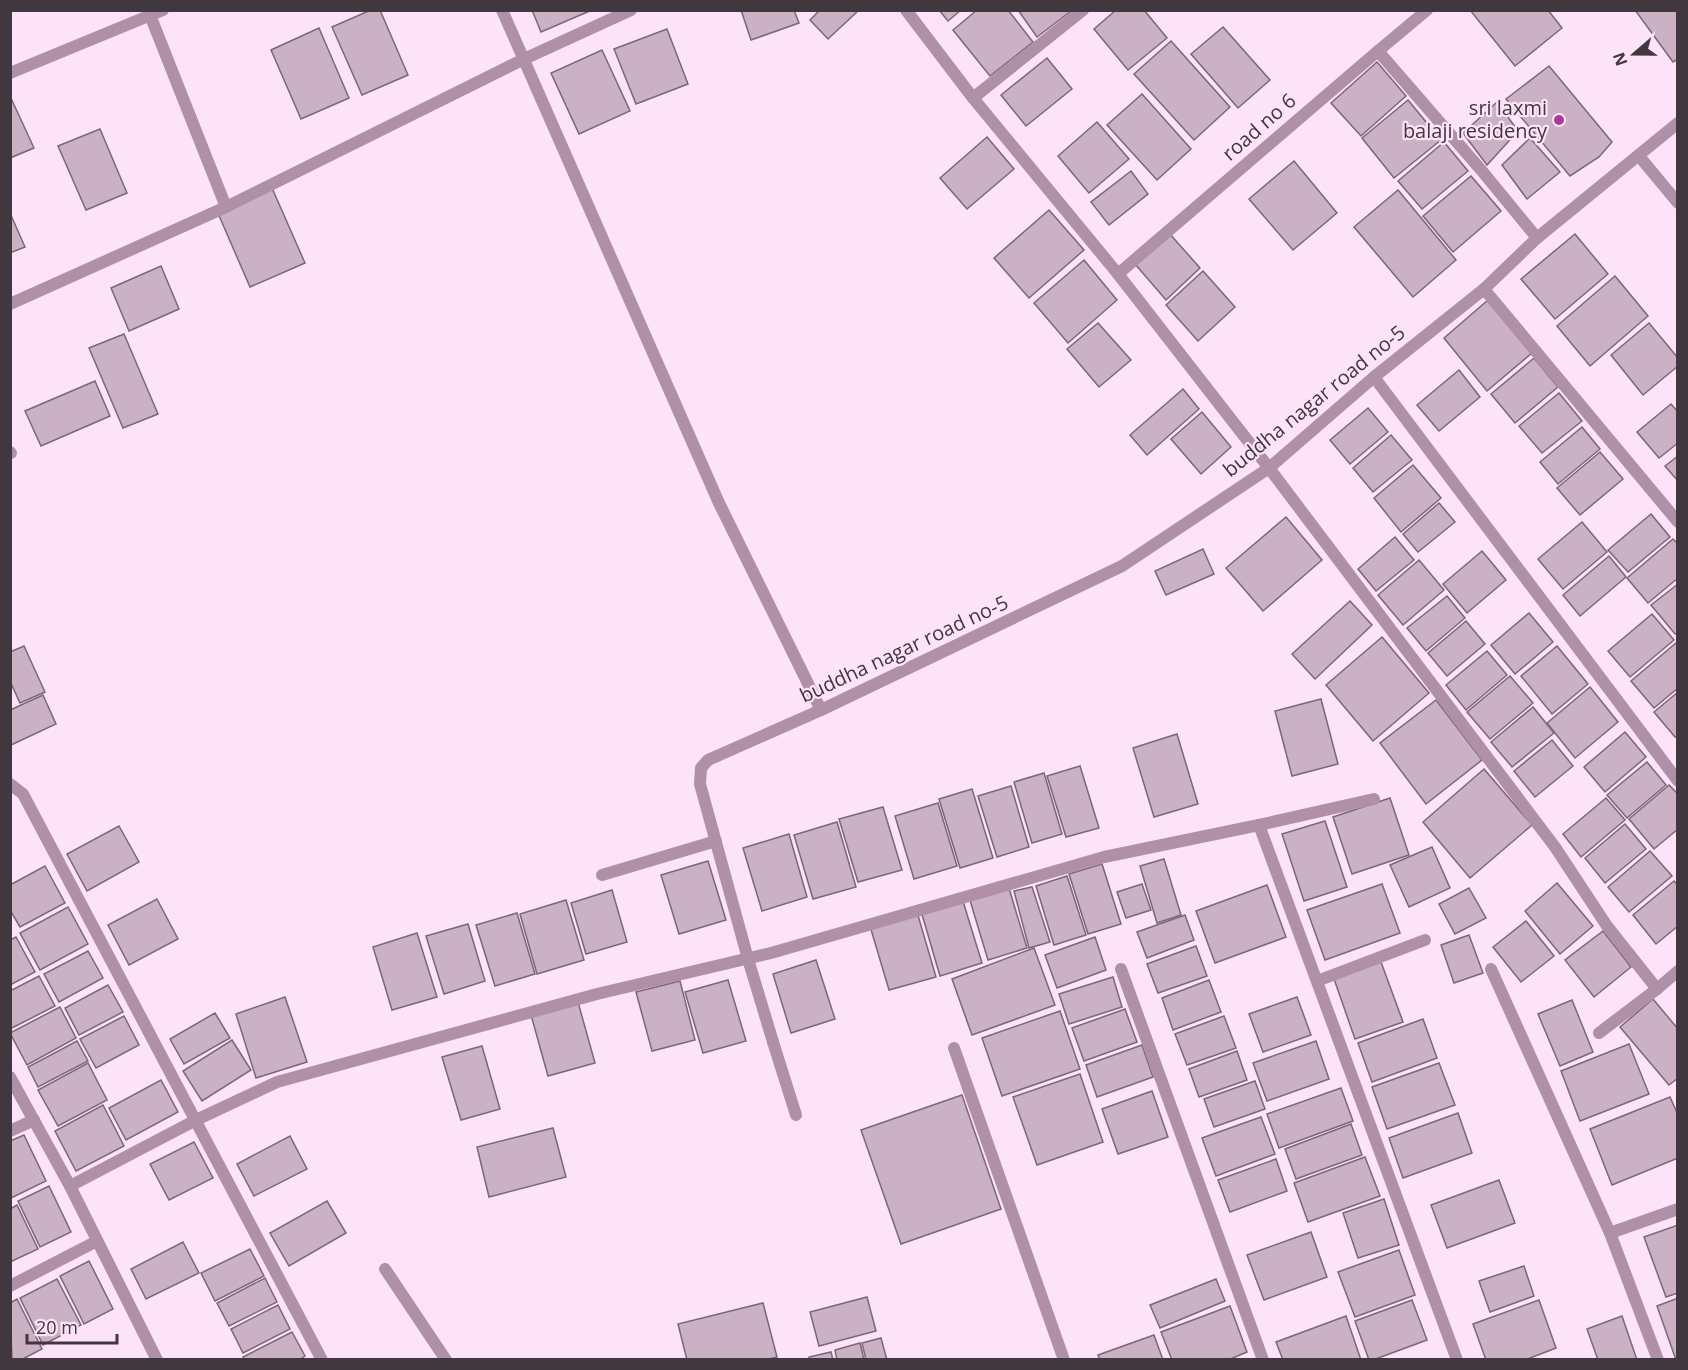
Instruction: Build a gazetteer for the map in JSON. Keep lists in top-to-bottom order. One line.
{"streets":{"street":["road no 6","buddha nagar road no-5"]},"places":["sri laxmi balaji residency"],"scale_bar":"20 m","north":"left"}
